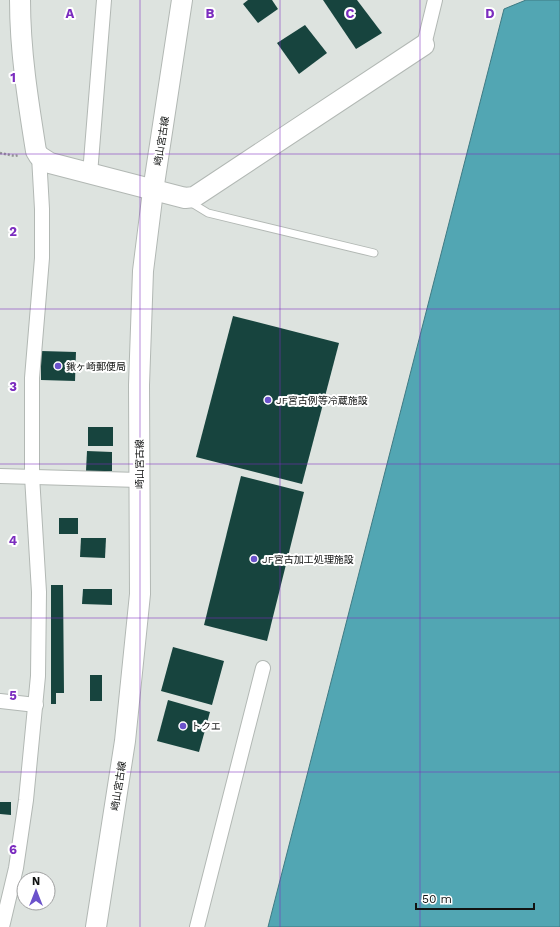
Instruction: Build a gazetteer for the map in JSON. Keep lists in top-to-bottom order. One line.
{"streets":{"main road":["崎山宮古線"]},"places":["鍬ヶ崎郵便局","JF宮古例等冷蔵施設","JF宮古加工処理施設","トクエ"],"scale_bar":"50 m","north":"top","grid":{"columns":["A","B","C","D"],"rows":["1","2","3","4","5","6"]}}
